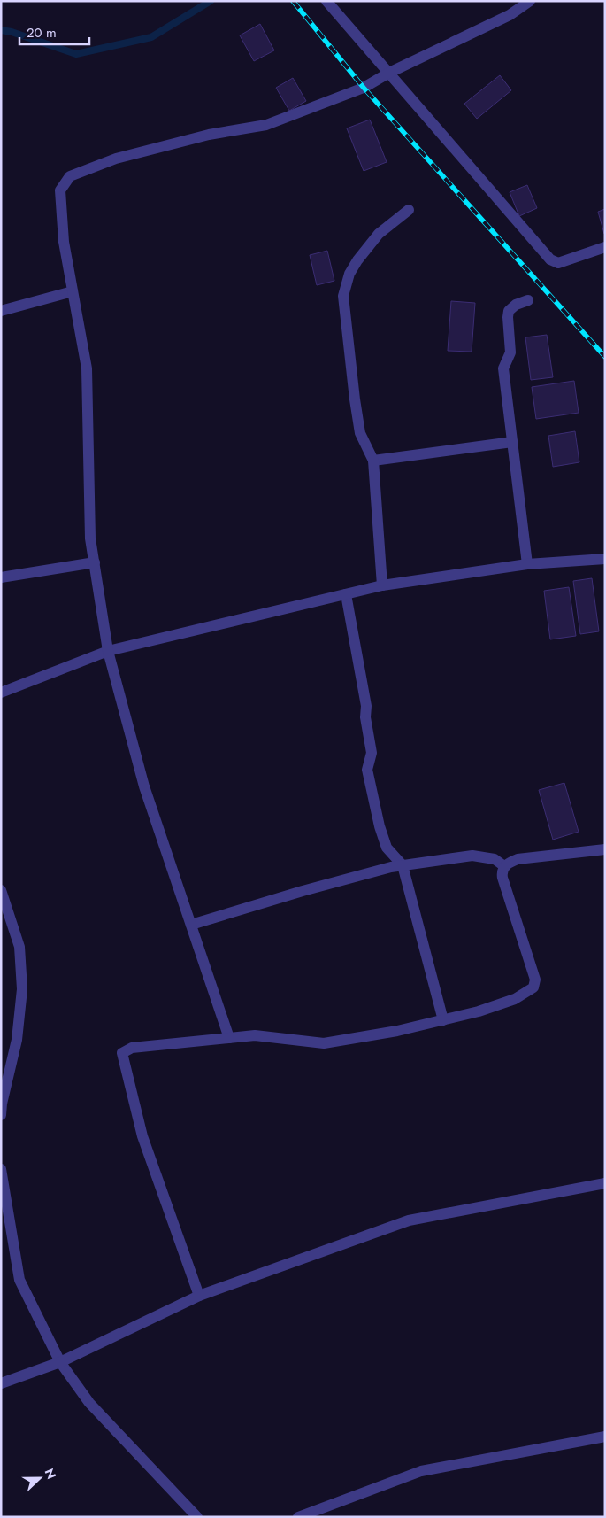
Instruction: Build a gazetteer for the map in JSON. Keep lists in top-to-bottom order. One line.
{"scale_bar":"20 m","north":"right"}
